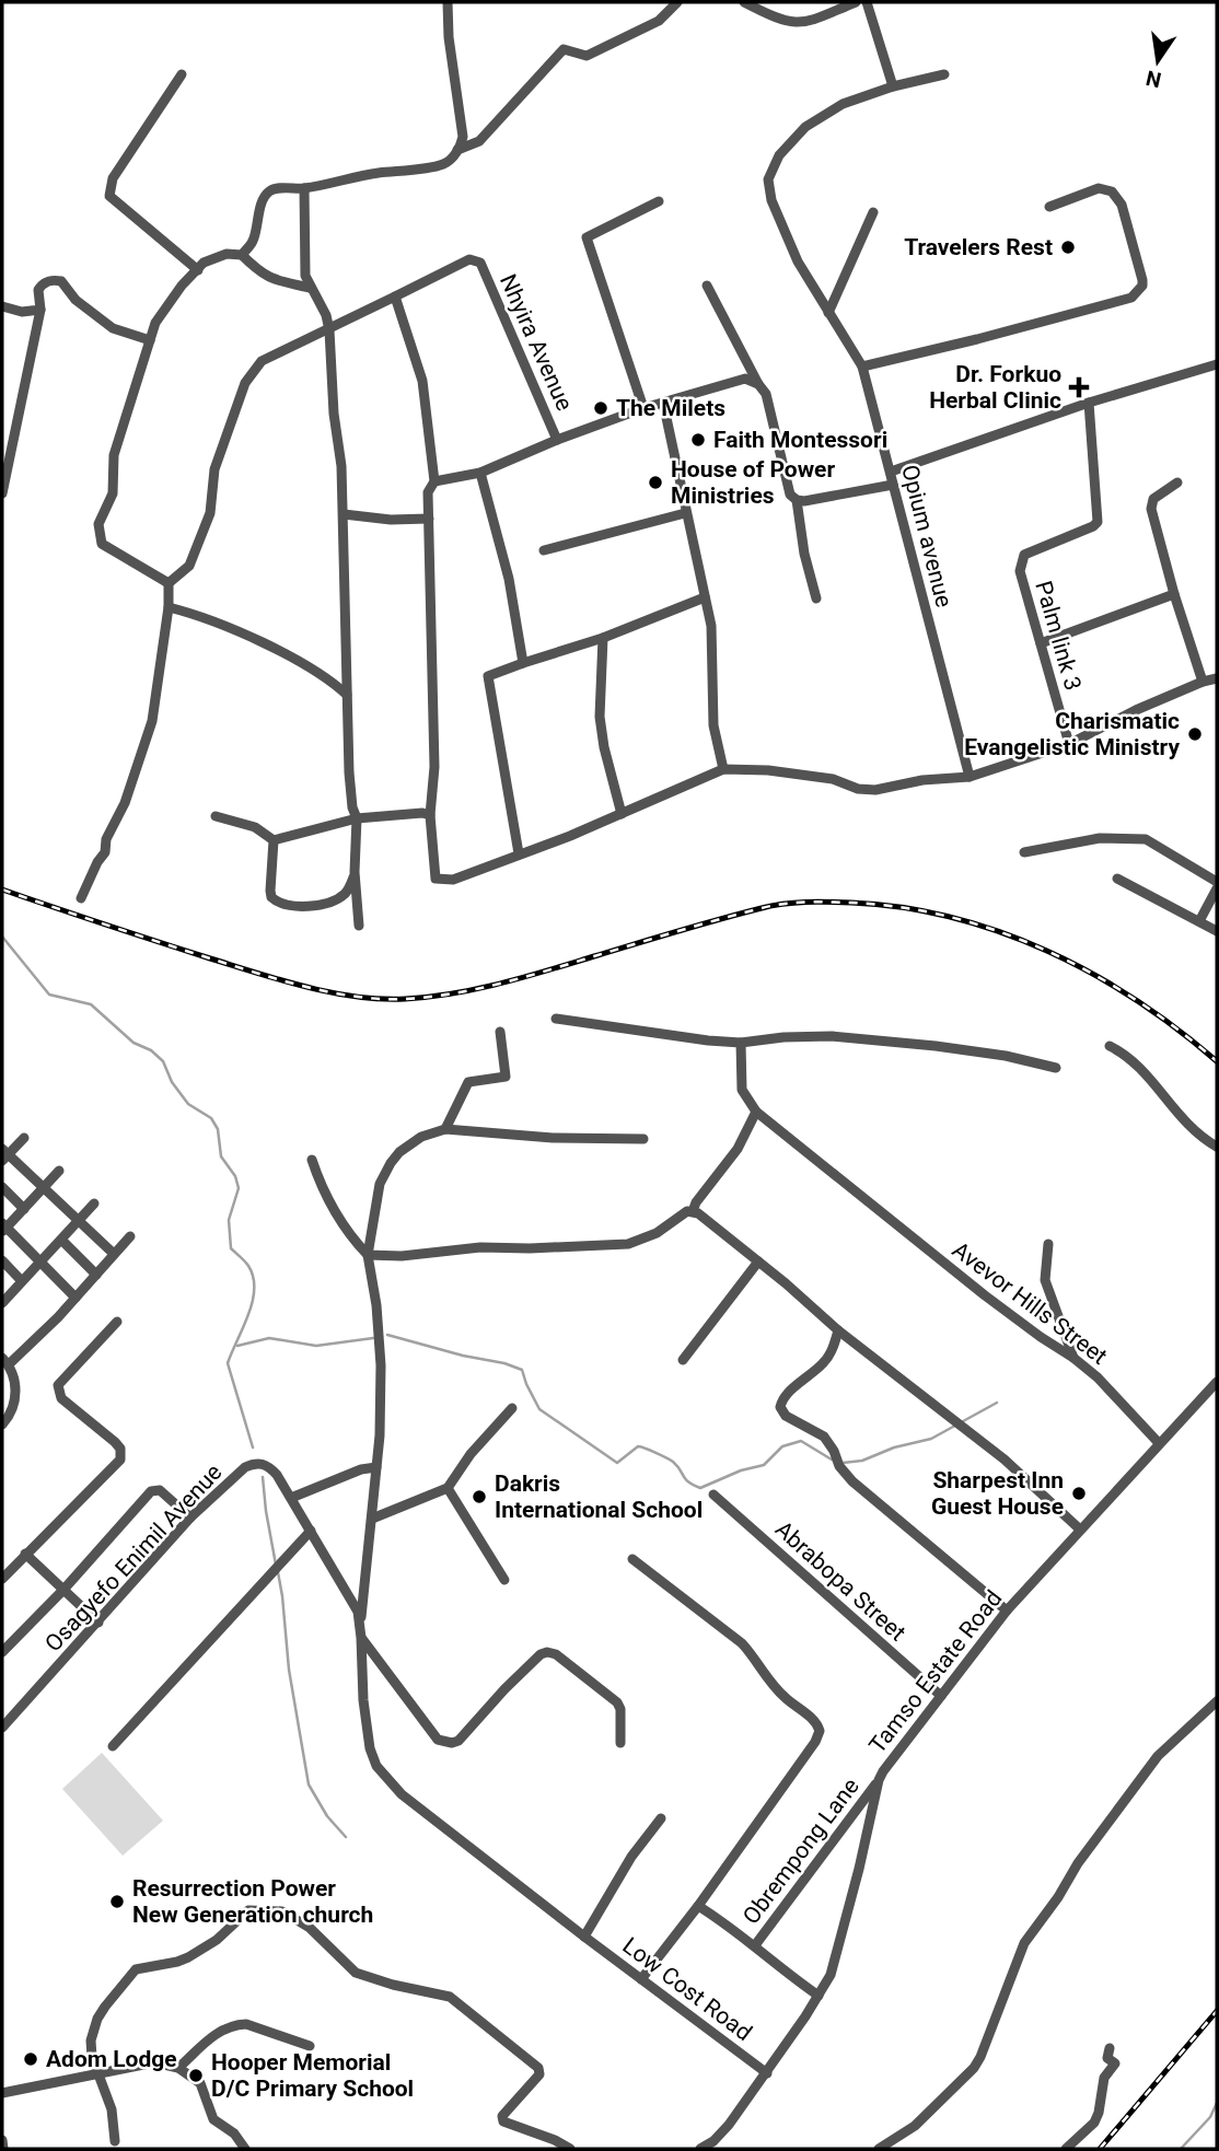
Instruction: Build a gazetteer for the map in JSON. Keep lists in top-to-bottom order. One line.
{"streets":{"street":["Nhyira Avenue","Opium avenue","Palm link 3","Avevor Hills Street","Osagyefo Enimil Avenue","Abrabopa Street","Tamso Estate Road","Obrempong Lane","Low Cost Road"]},"crossings":[["Avevor Hills Street","Tamso Estate Road"],["Osagyefo Enimil Avenue","Low Cost Road"],["Abrabopa Street","Tamso Estate Road"],["Tamso Estate Road","Obrempong Lane"],["Tamso Estate Road","Low Cost Road"]],"places":{"other":["Travelers Rest","The Milets","Faith Montessori","House of Power Ministries","Charismatic Evangelistic Ministry","Sharpest Inn Guest House","Dakris International School","Resurrection Power New Generation church","Adom Lodge","Hooper Memorial D/C Primary School"],"health":["Dr. Forkuo Herbal Clinic"]},"north":"bottom"}
